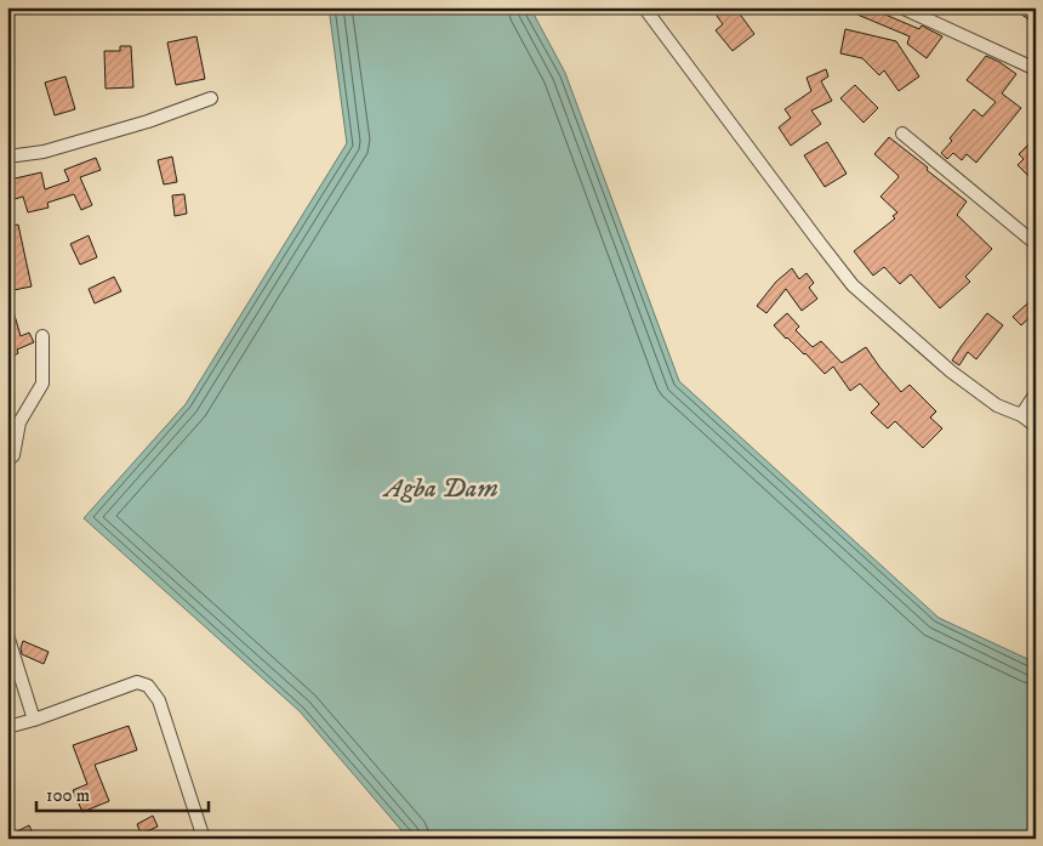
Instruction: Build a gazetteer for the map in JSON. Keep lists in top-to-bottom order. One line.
{"water":["Agba Dam"],"scale_bar":"100 m"}
